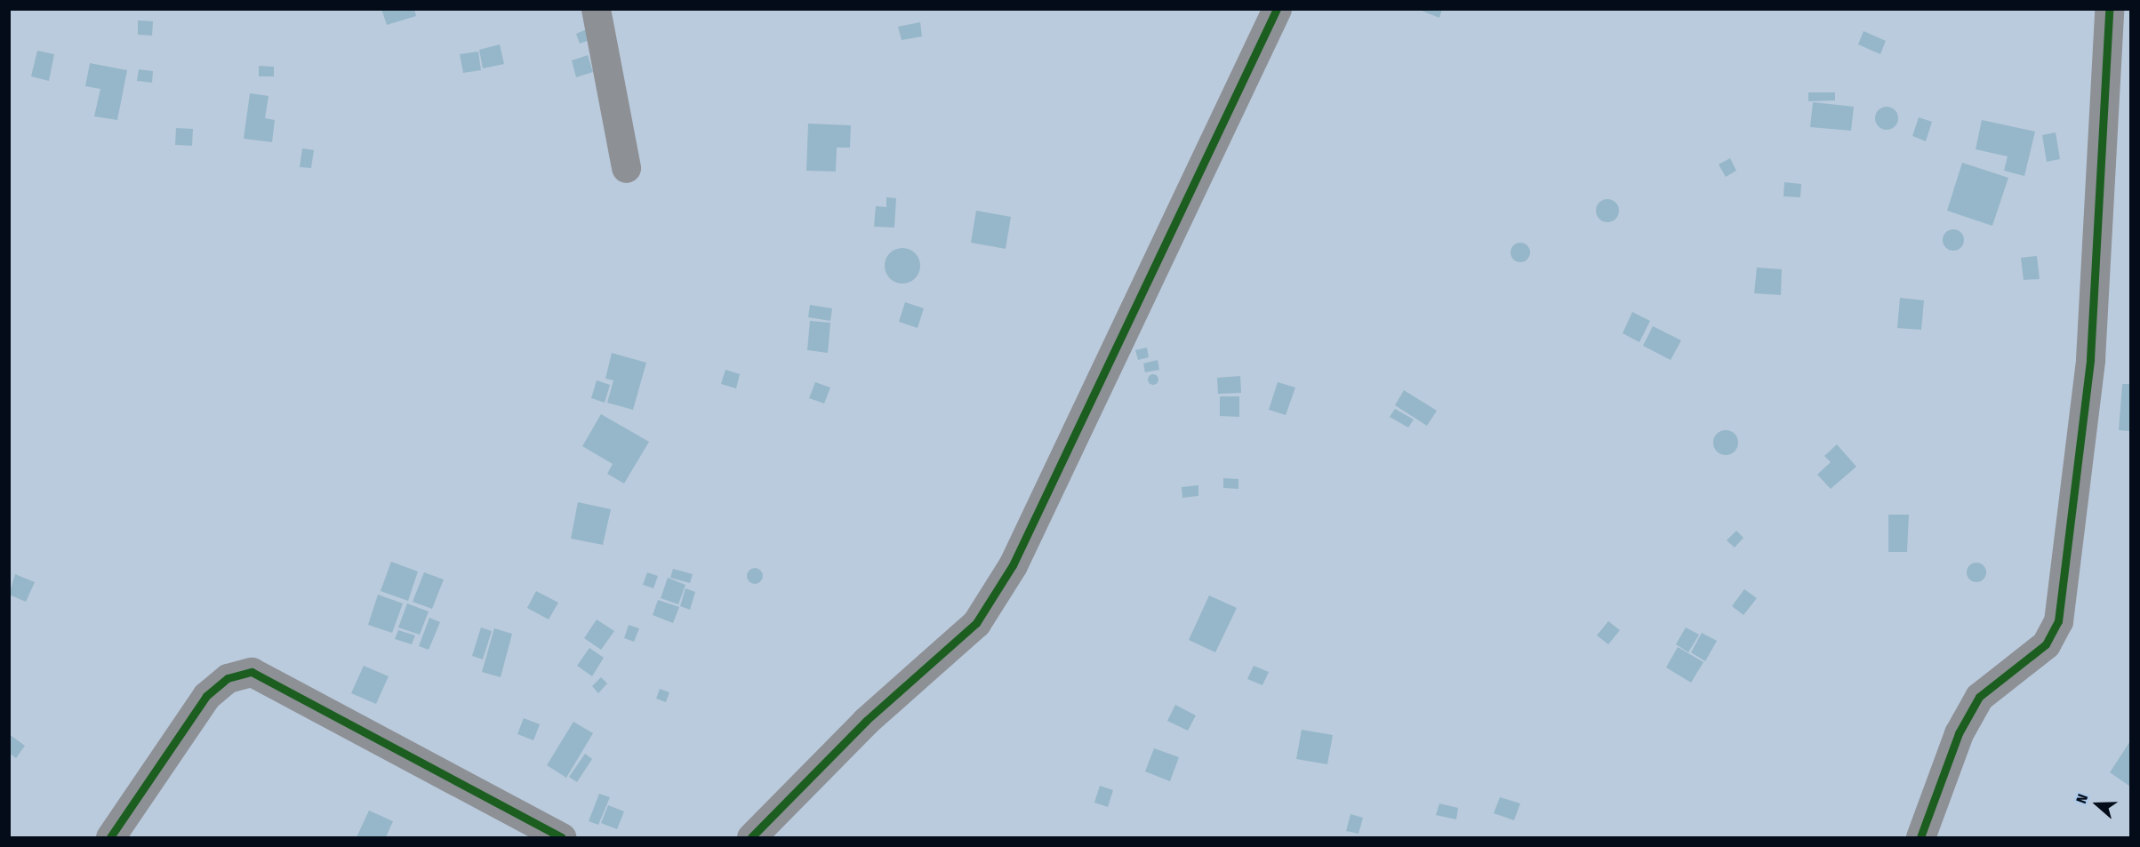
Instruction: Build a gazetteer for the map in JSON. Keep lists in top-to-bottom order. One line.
{"north":"left"}
